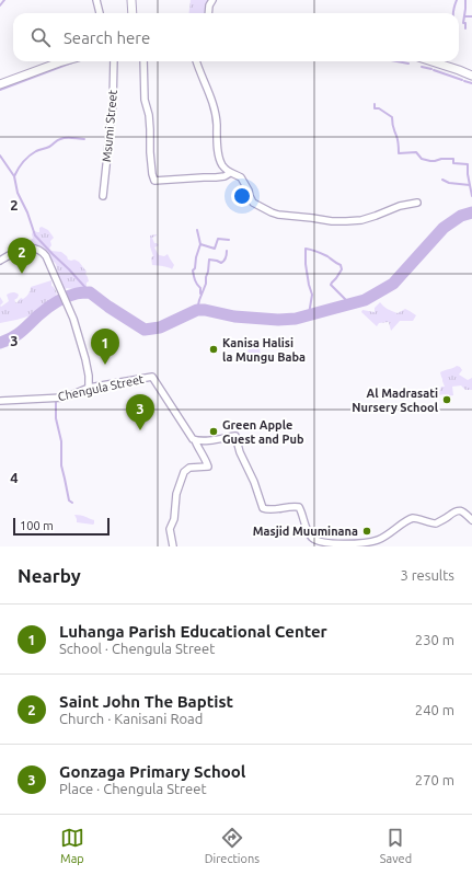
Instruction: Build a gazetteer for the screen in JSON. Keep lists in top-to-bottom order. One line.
{"streets":{"street":["Msumi Street","Chengula Street"]},"places":["Kanisa Halisi la Mungu Baba","Al Madrasati Nursery School","Green Apple Guest and Pub","Masjid Muuminana"],"scale_bar":"100 m","page":{"search":"Search here","pins":["2","1","3"],"scale":"100 m","heading":["Nearby","3 results"],"list":[{"mark":"1","name":"Luhanga Parish Educational Center","note":"School · Chengula Street","value":"230 m"},{"mark":"2","name":"Saint John The Baptist","note":"Church · Kanisani Road","value":"240 m"},{"mark":"3","name":"Gonzaga Primary School","note":"Place · Chengula Street","value":"270 m"}],"nav":["Map","Directions","Saved"]},"grid":{"rows":["2","3","4"]}}
